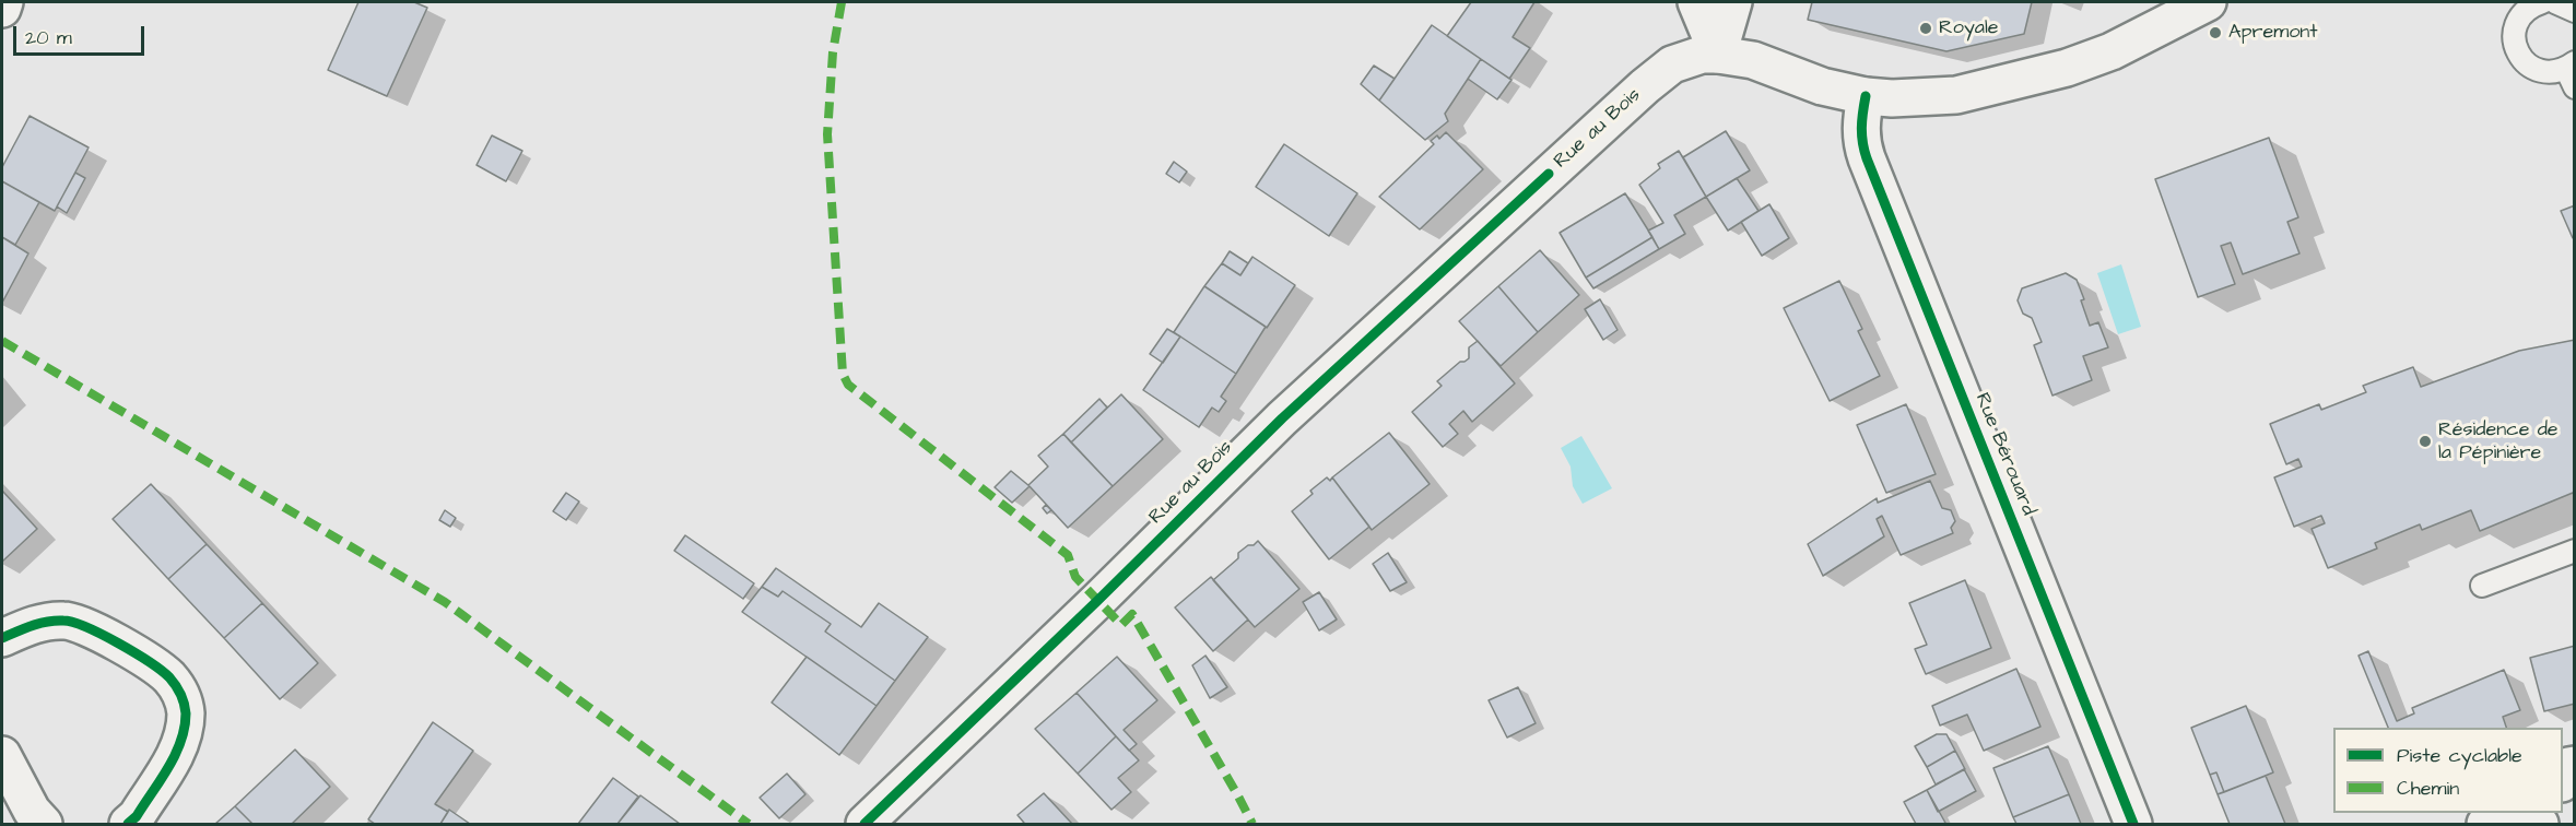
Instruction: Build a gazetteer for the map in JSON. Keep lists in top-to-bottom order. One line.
{"streets":{"main road":["Rue au Bois","Rue Bérouard"]},"crossings":[["Rue au Bois","Rue Bérouard"]],"places":["Royale","Apremont","Résidence de la Pépinière"],"legend":["Piste cyclable","Chemin"],"scale_bar":"20 m"}
